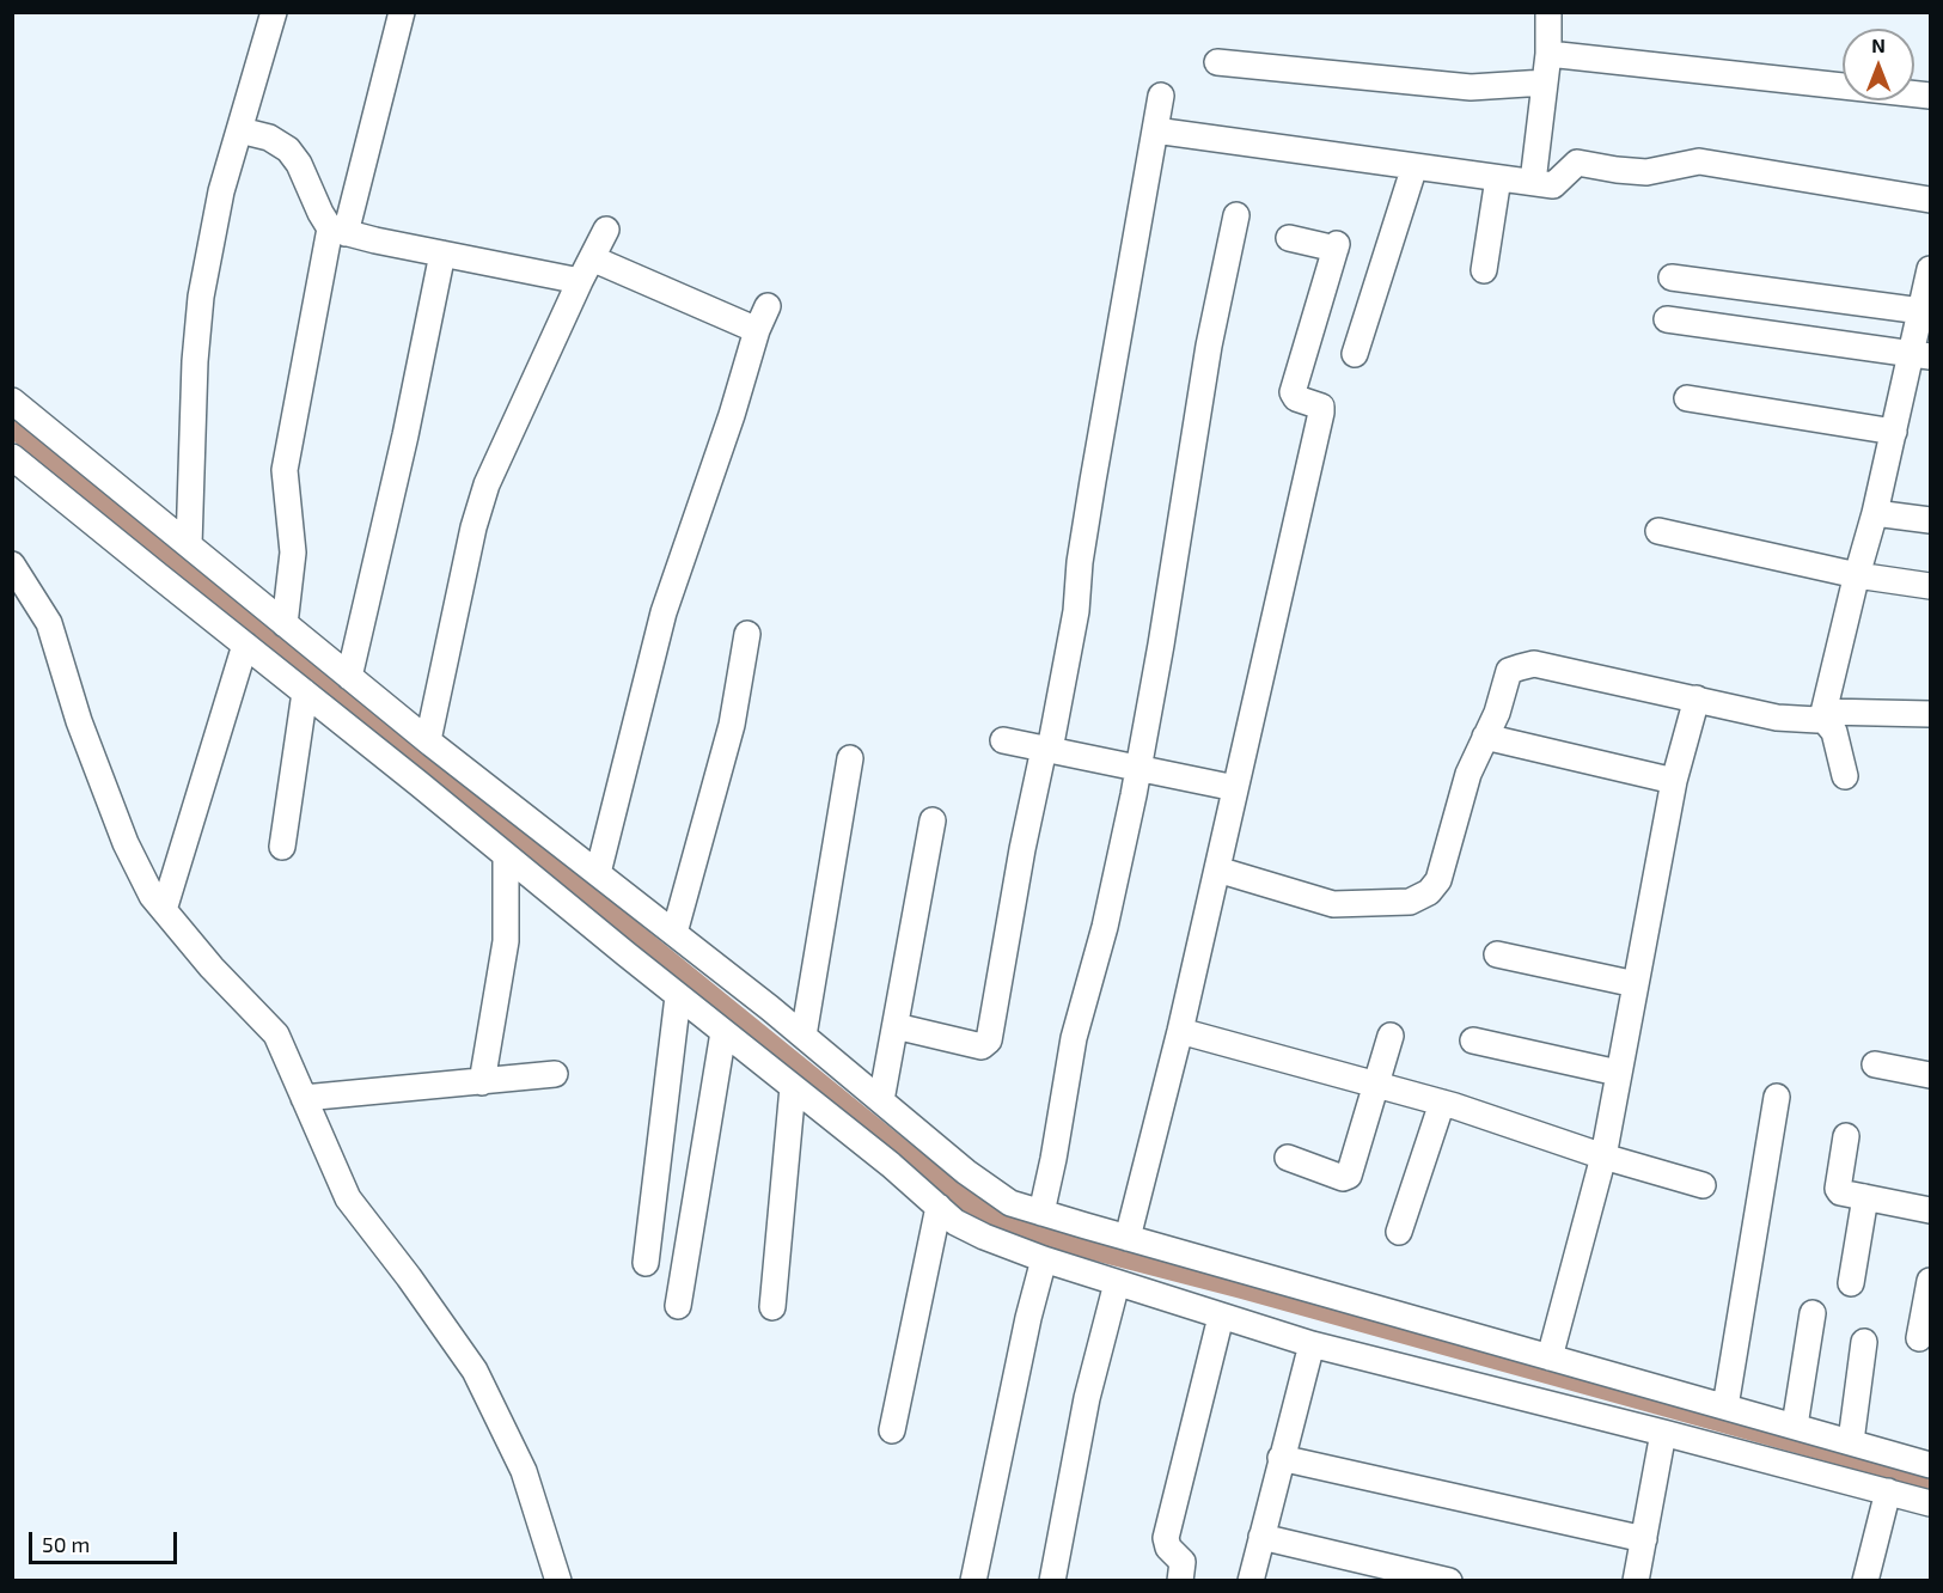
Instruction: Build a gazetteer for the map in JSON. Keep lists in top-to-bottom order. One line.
{"scale_bar":"50 m","north":"top"}
